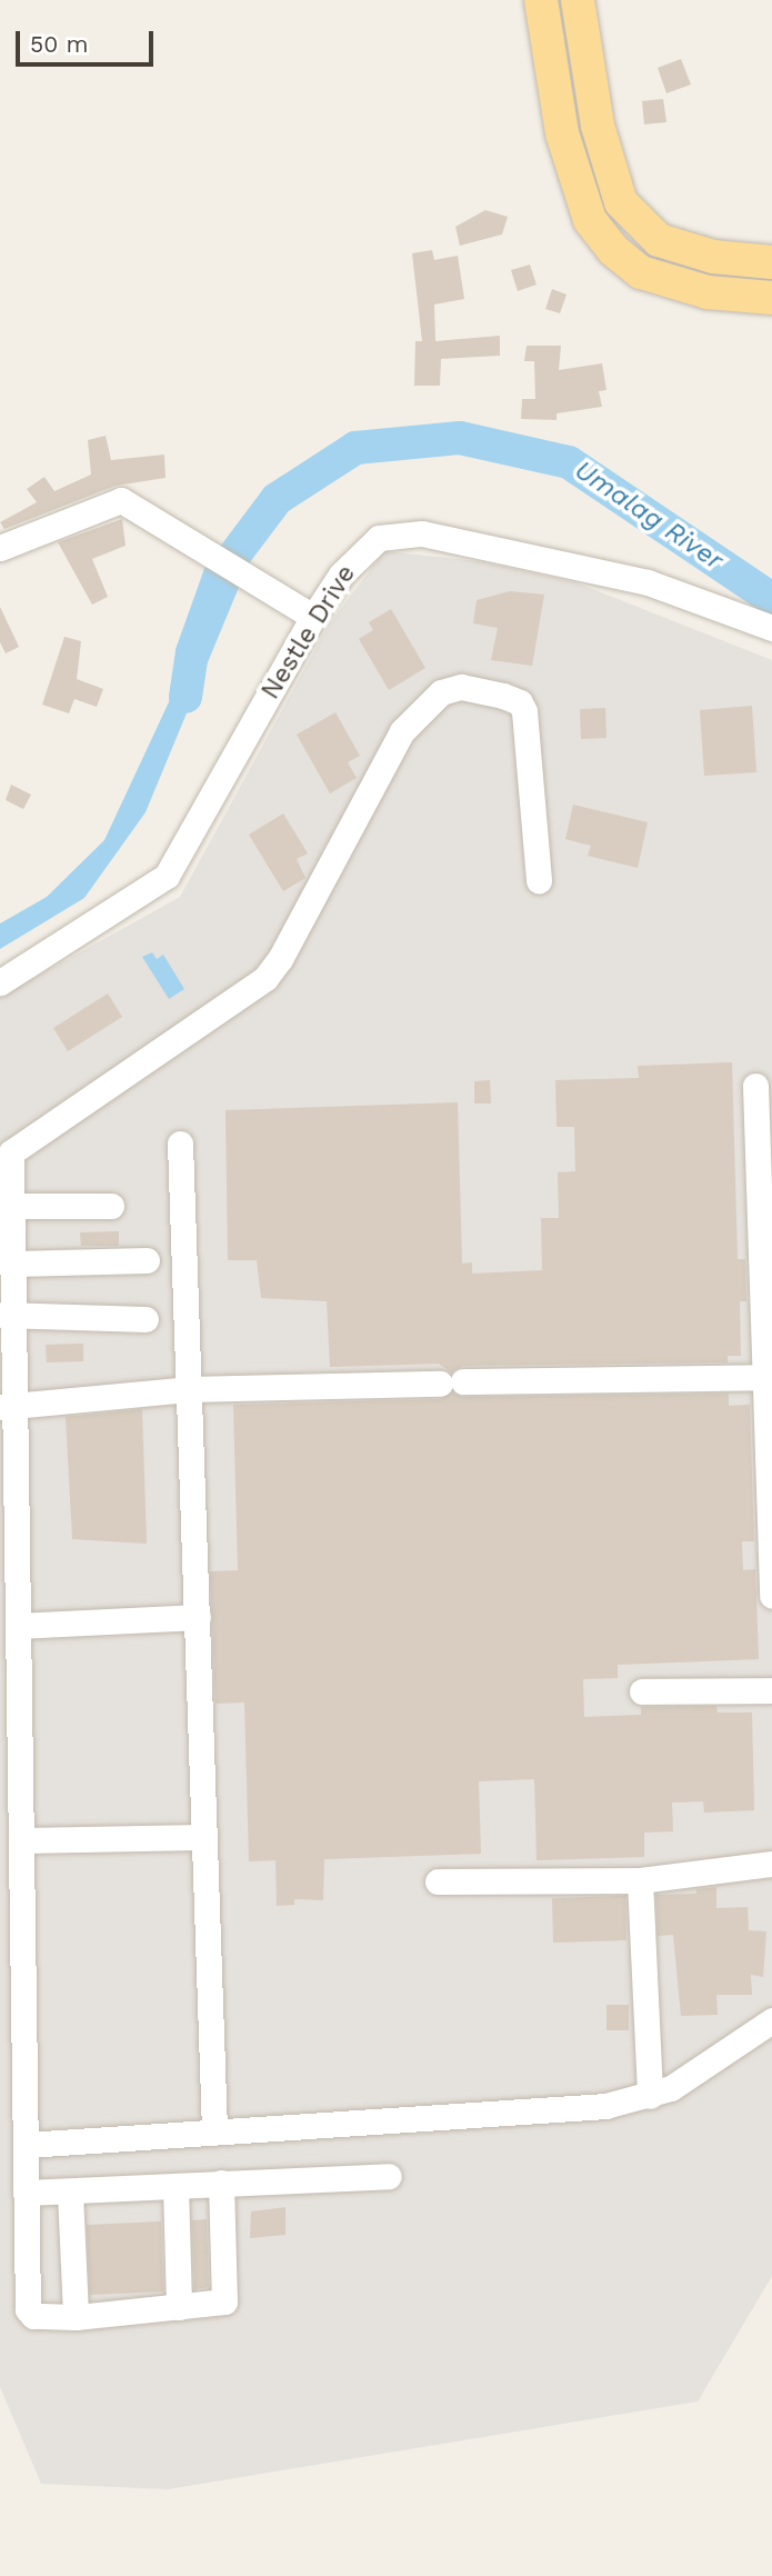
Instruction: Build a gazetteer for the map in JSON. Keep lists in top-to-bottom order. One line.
{"streets":{"street":["Nestle Drive"]},"water":["Umalag River"],"scale_bar":"50 m"}
